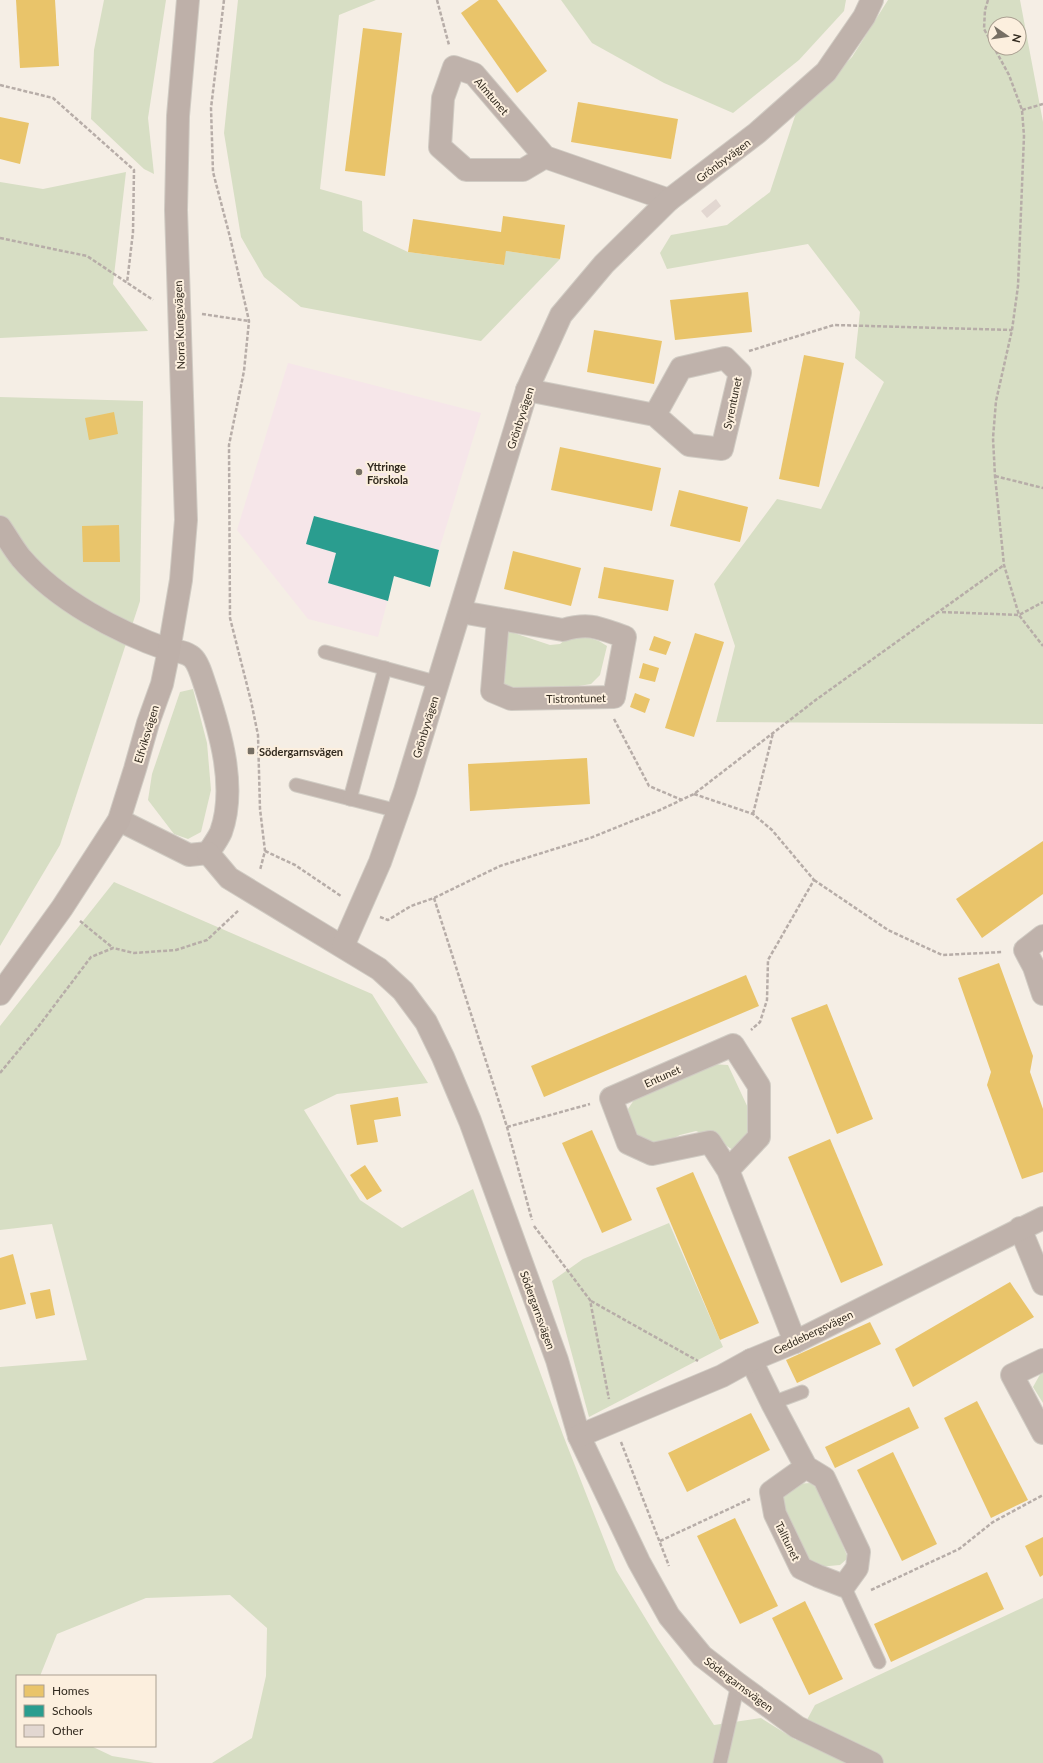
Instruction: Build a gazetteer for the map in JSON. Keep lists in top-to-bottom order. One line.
{"streets":{"main road":["Norra Kungsvägen","Elfviksvägen"],"street":["Almtunet","Grönbyvägen","Syrentunet","Tistrontunet","Entunet","Södergarnsvägen","Geddebergsvägen","Talltunet"]},"crossings":[["Grönbyvägen","Tistrontunet"],["Grönbyvägen","Södergarnsvägen"],["Norra Kungsvägen","Elfviksvägen"],["Södergarnsvägen","Geddebergsvägen"]],"places":{"other":["Yttringe Förskola"],"transit":["Södergarnsvägen"]},"legend":["Homes","Schools","Other"],"north":"right"}
